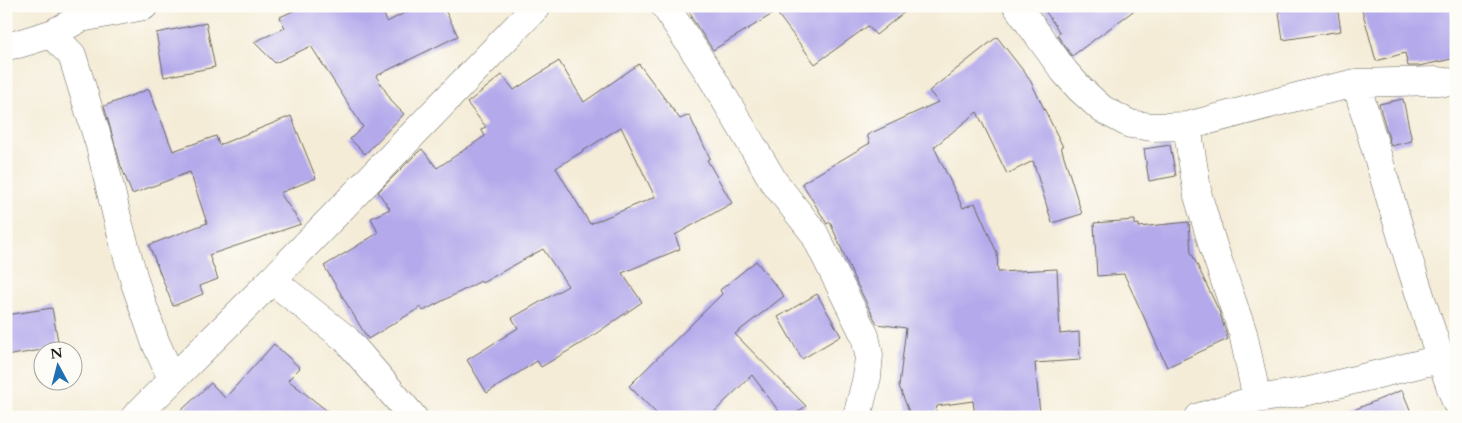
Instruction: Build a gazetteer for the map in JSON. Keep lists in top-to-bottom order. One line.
{"north":"top"}
